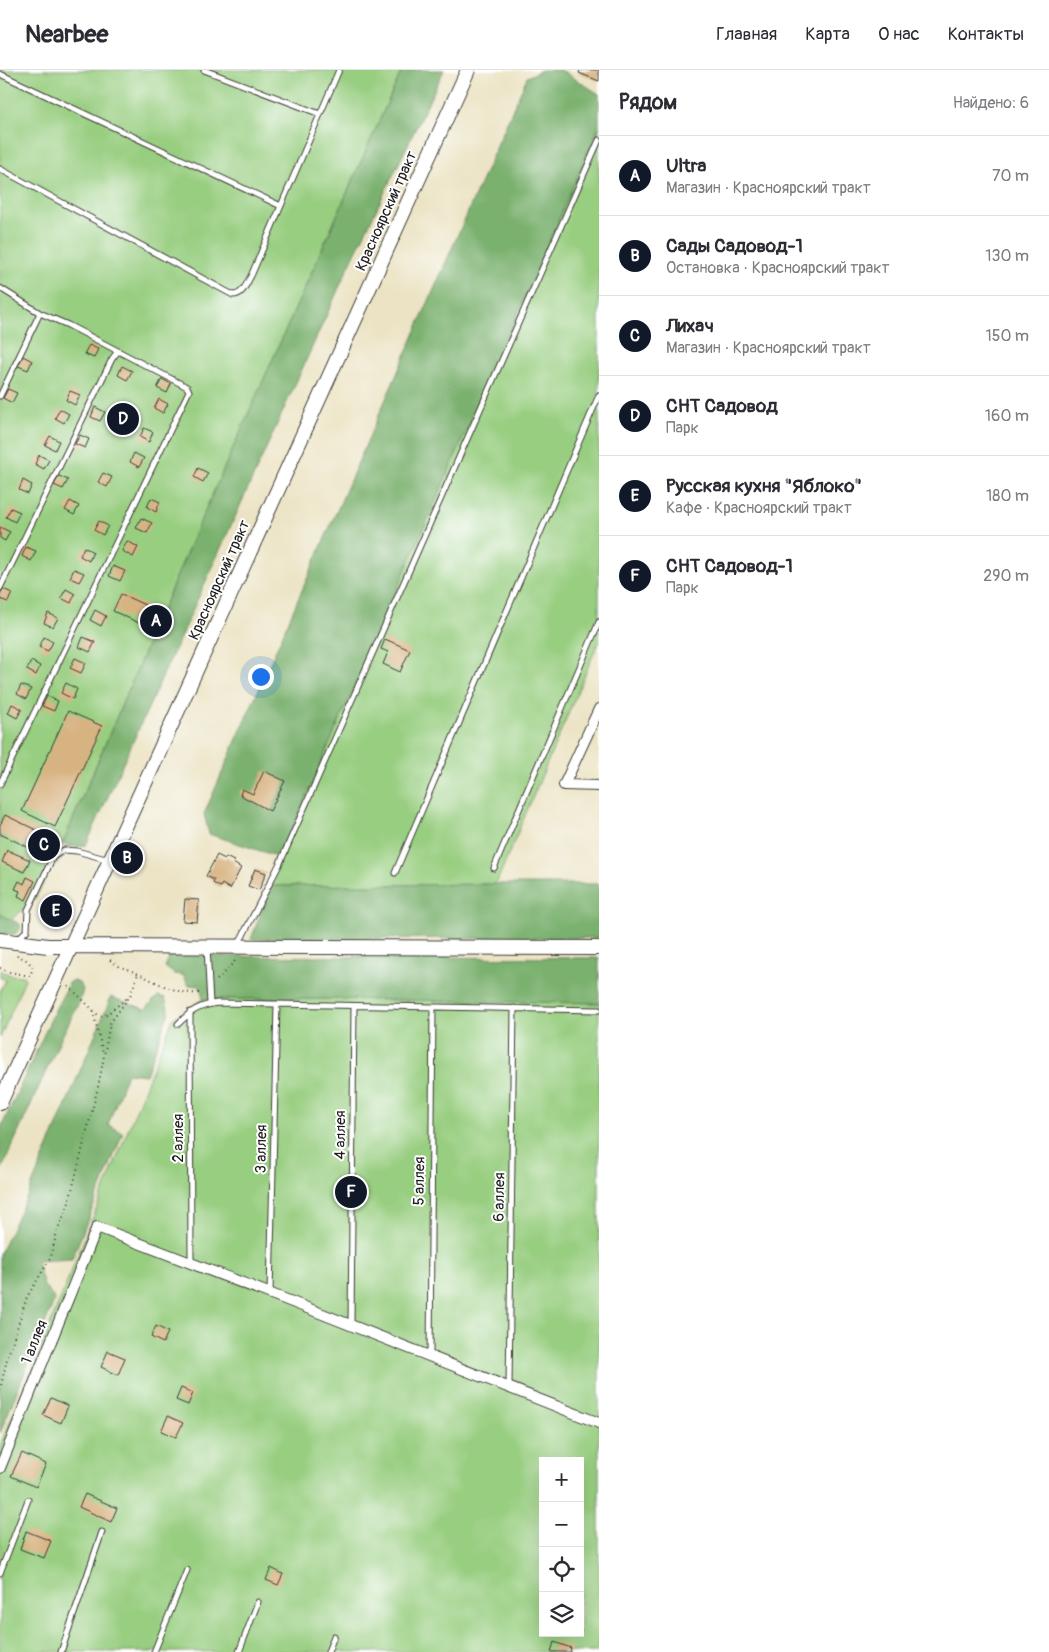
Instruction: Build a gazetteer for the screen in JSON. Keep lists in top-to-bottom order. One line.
{"streets":{"main road":["Красноярский тракт"],"street":["1 аллея"],"lane":["4 аллея","2 аллея","3 аллея","5 аллея","6 аллея"]},"crossings":[["2 аллея","1 аллея"]],"page":{"header":"Nearbee","nav":["Главная","Карта","О нас","Контакты"],"heading":["Рядом","Найдено: 6"],"list":[{"mark":"A","name":"Ultra","note":"Магазин · Красноярский тракт","value":"70 m"},{"mark":"B","name":"Сады Садовод-1","note":"Остановка · Красноярский тракт","value":"130 m"},{"mark":"C","name":"Лихач","note":"Магазин · Красноярский тракт","value":"150 m"},{"mark":"D","name":"СНТ Садовод","note":"Парк","value":"160 m"},{"mark":"E","name":"Русская кухня \"Яблоко\"","note":"Кафе · Красноярский тракт","value":"180 m"},{"mark":"F","name":"СНТ Садовод-1","note":"Парк","value":"290 m"}],"pins":["D","A","C","B","E","F"],"map_buttons":["+","−"]}}
